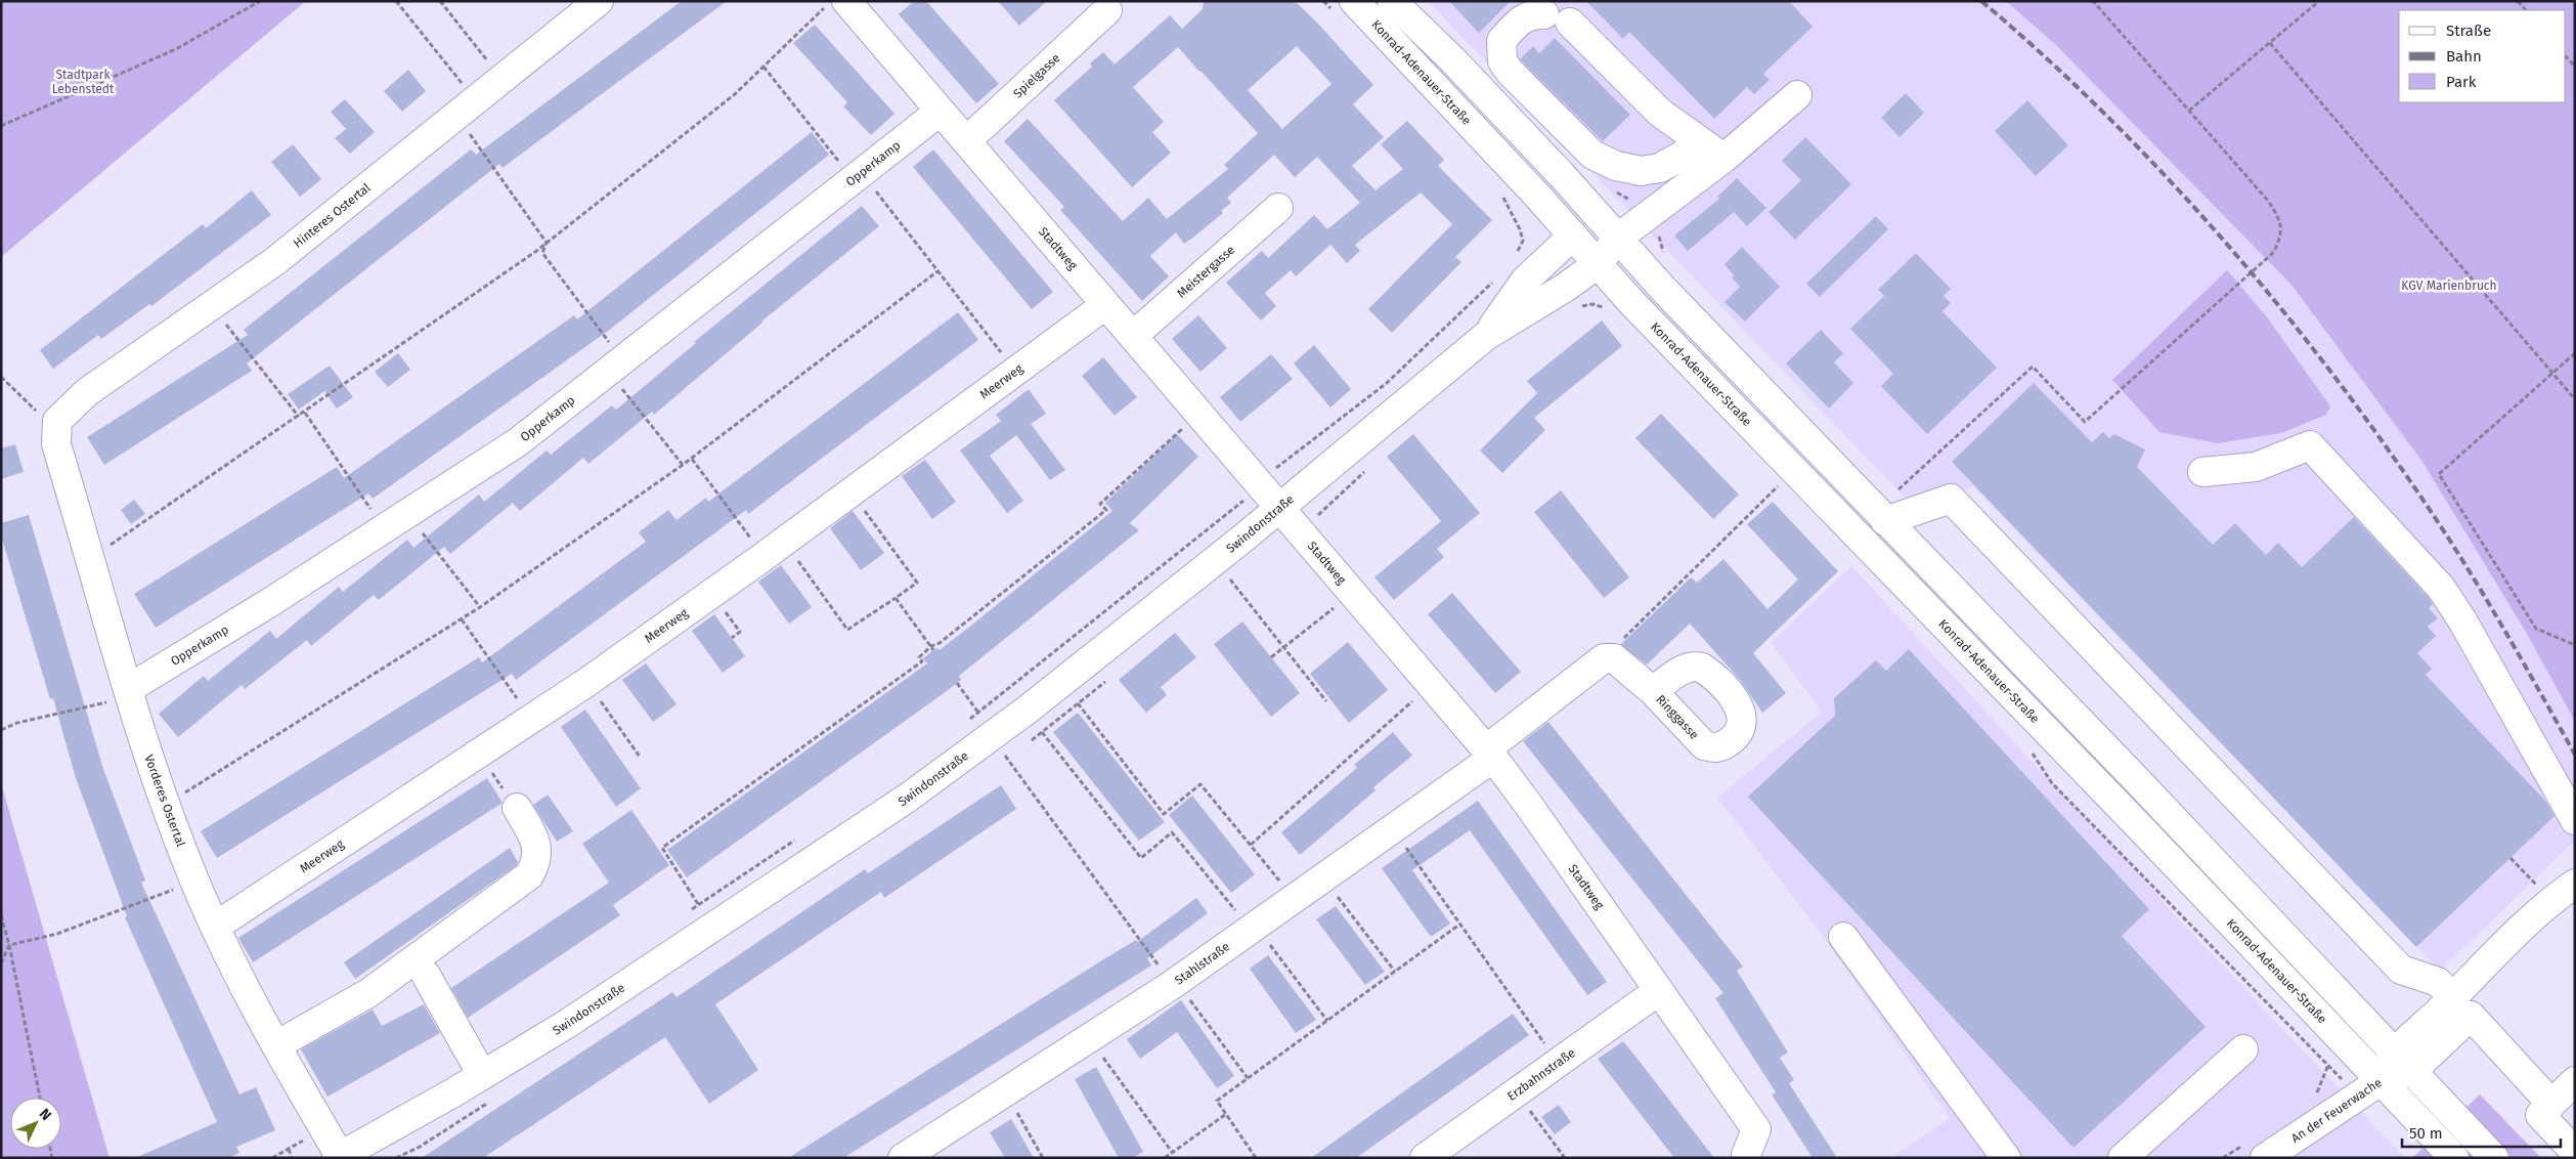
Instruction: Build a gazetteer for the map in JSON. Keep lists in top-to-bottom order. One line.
{"streets":{"street":["Konrad-Adenauer-Straße","Spielgasse","Opperkamp","Hinteres Ostertal","Stadtweg","Meistergasse","Meerweg","Swindonstraße","Ringgasse","Vorderes Ostertal","Stahlstraße","Erzbahnstraße","An der Feuerwache"]},"crossings":[["Konrad-Adenauer-Straße","Swindonstraße"],["Konrad-Adenauer-Straße","An der Feuerwache"],["Spielgasse","Stadtweg"],["Opperkamp","Stadtweg"],["Opperkamp","Vorderes Ostertal"],["Hinteres Ostertal","Vorderes Ostertal"],["Stadtweg","Meistergasse"],["Stadtweg","Meerweg"],["Stadtweg","Swindonstraße"],["Stadtweg","Stahlstraße"],["Stadtweg","Erzbahnstraße"],["Meerweg","Vorderes Ostertal"],["Swindonstraße","Vorderes Ostertal"]],"parks":["Stadtpark Lebenstedt","KGV Marienbruch"],"legend":["Straße","Bahn","Park"],"scale_bar":"50 m","north":"top right"}
